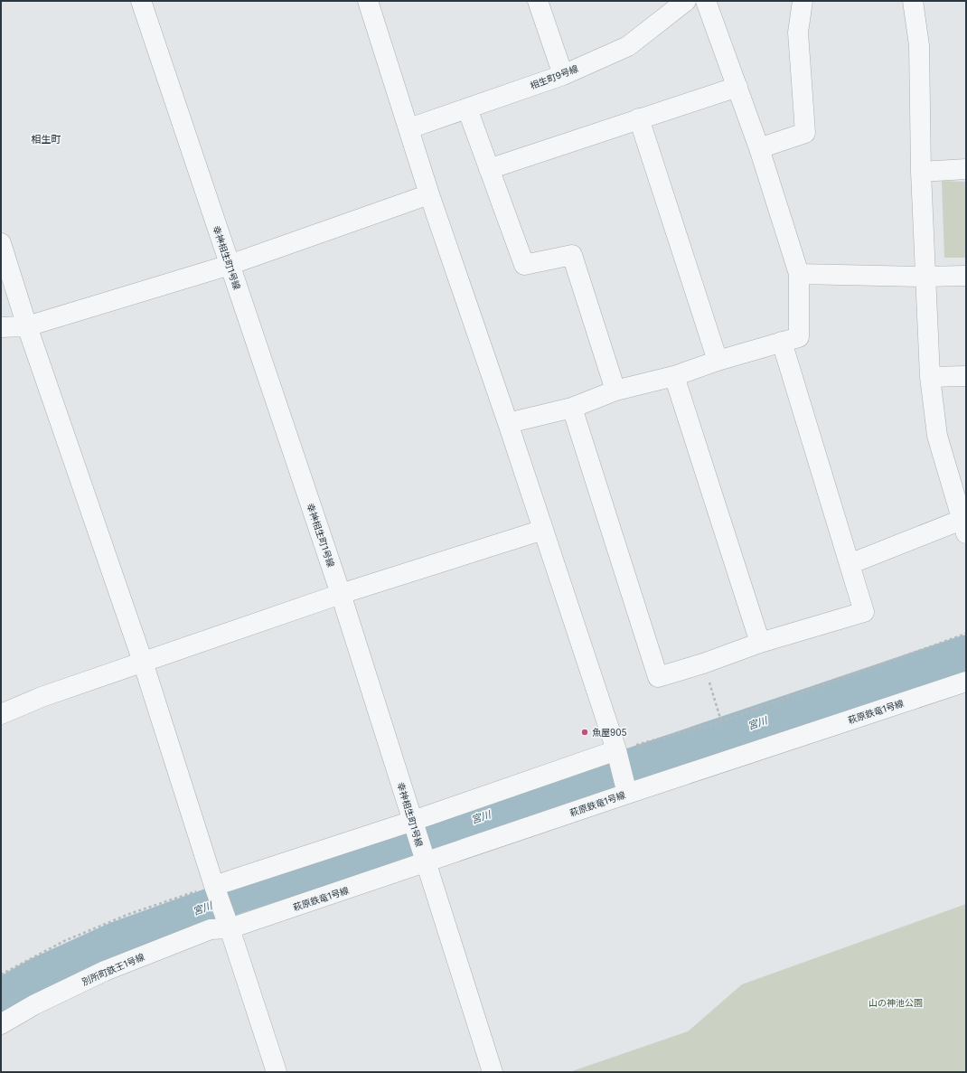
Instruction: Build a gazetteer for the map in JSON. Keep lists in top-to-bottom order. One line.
{"streets":{"street":["相生町9号線","幸神相生町1号線","萩原鉄竜1号線","別所町鉄王1号線"]},"crossings":[["幸神相生町1号線","萩原鉄竜1号線"],["萩原鉄竜1号線","別所町鉄王1号線"]],"districts":["相生町"],"water":["宮川"],"parks":["山の神池公園"],"places":["魚屋905"]}
